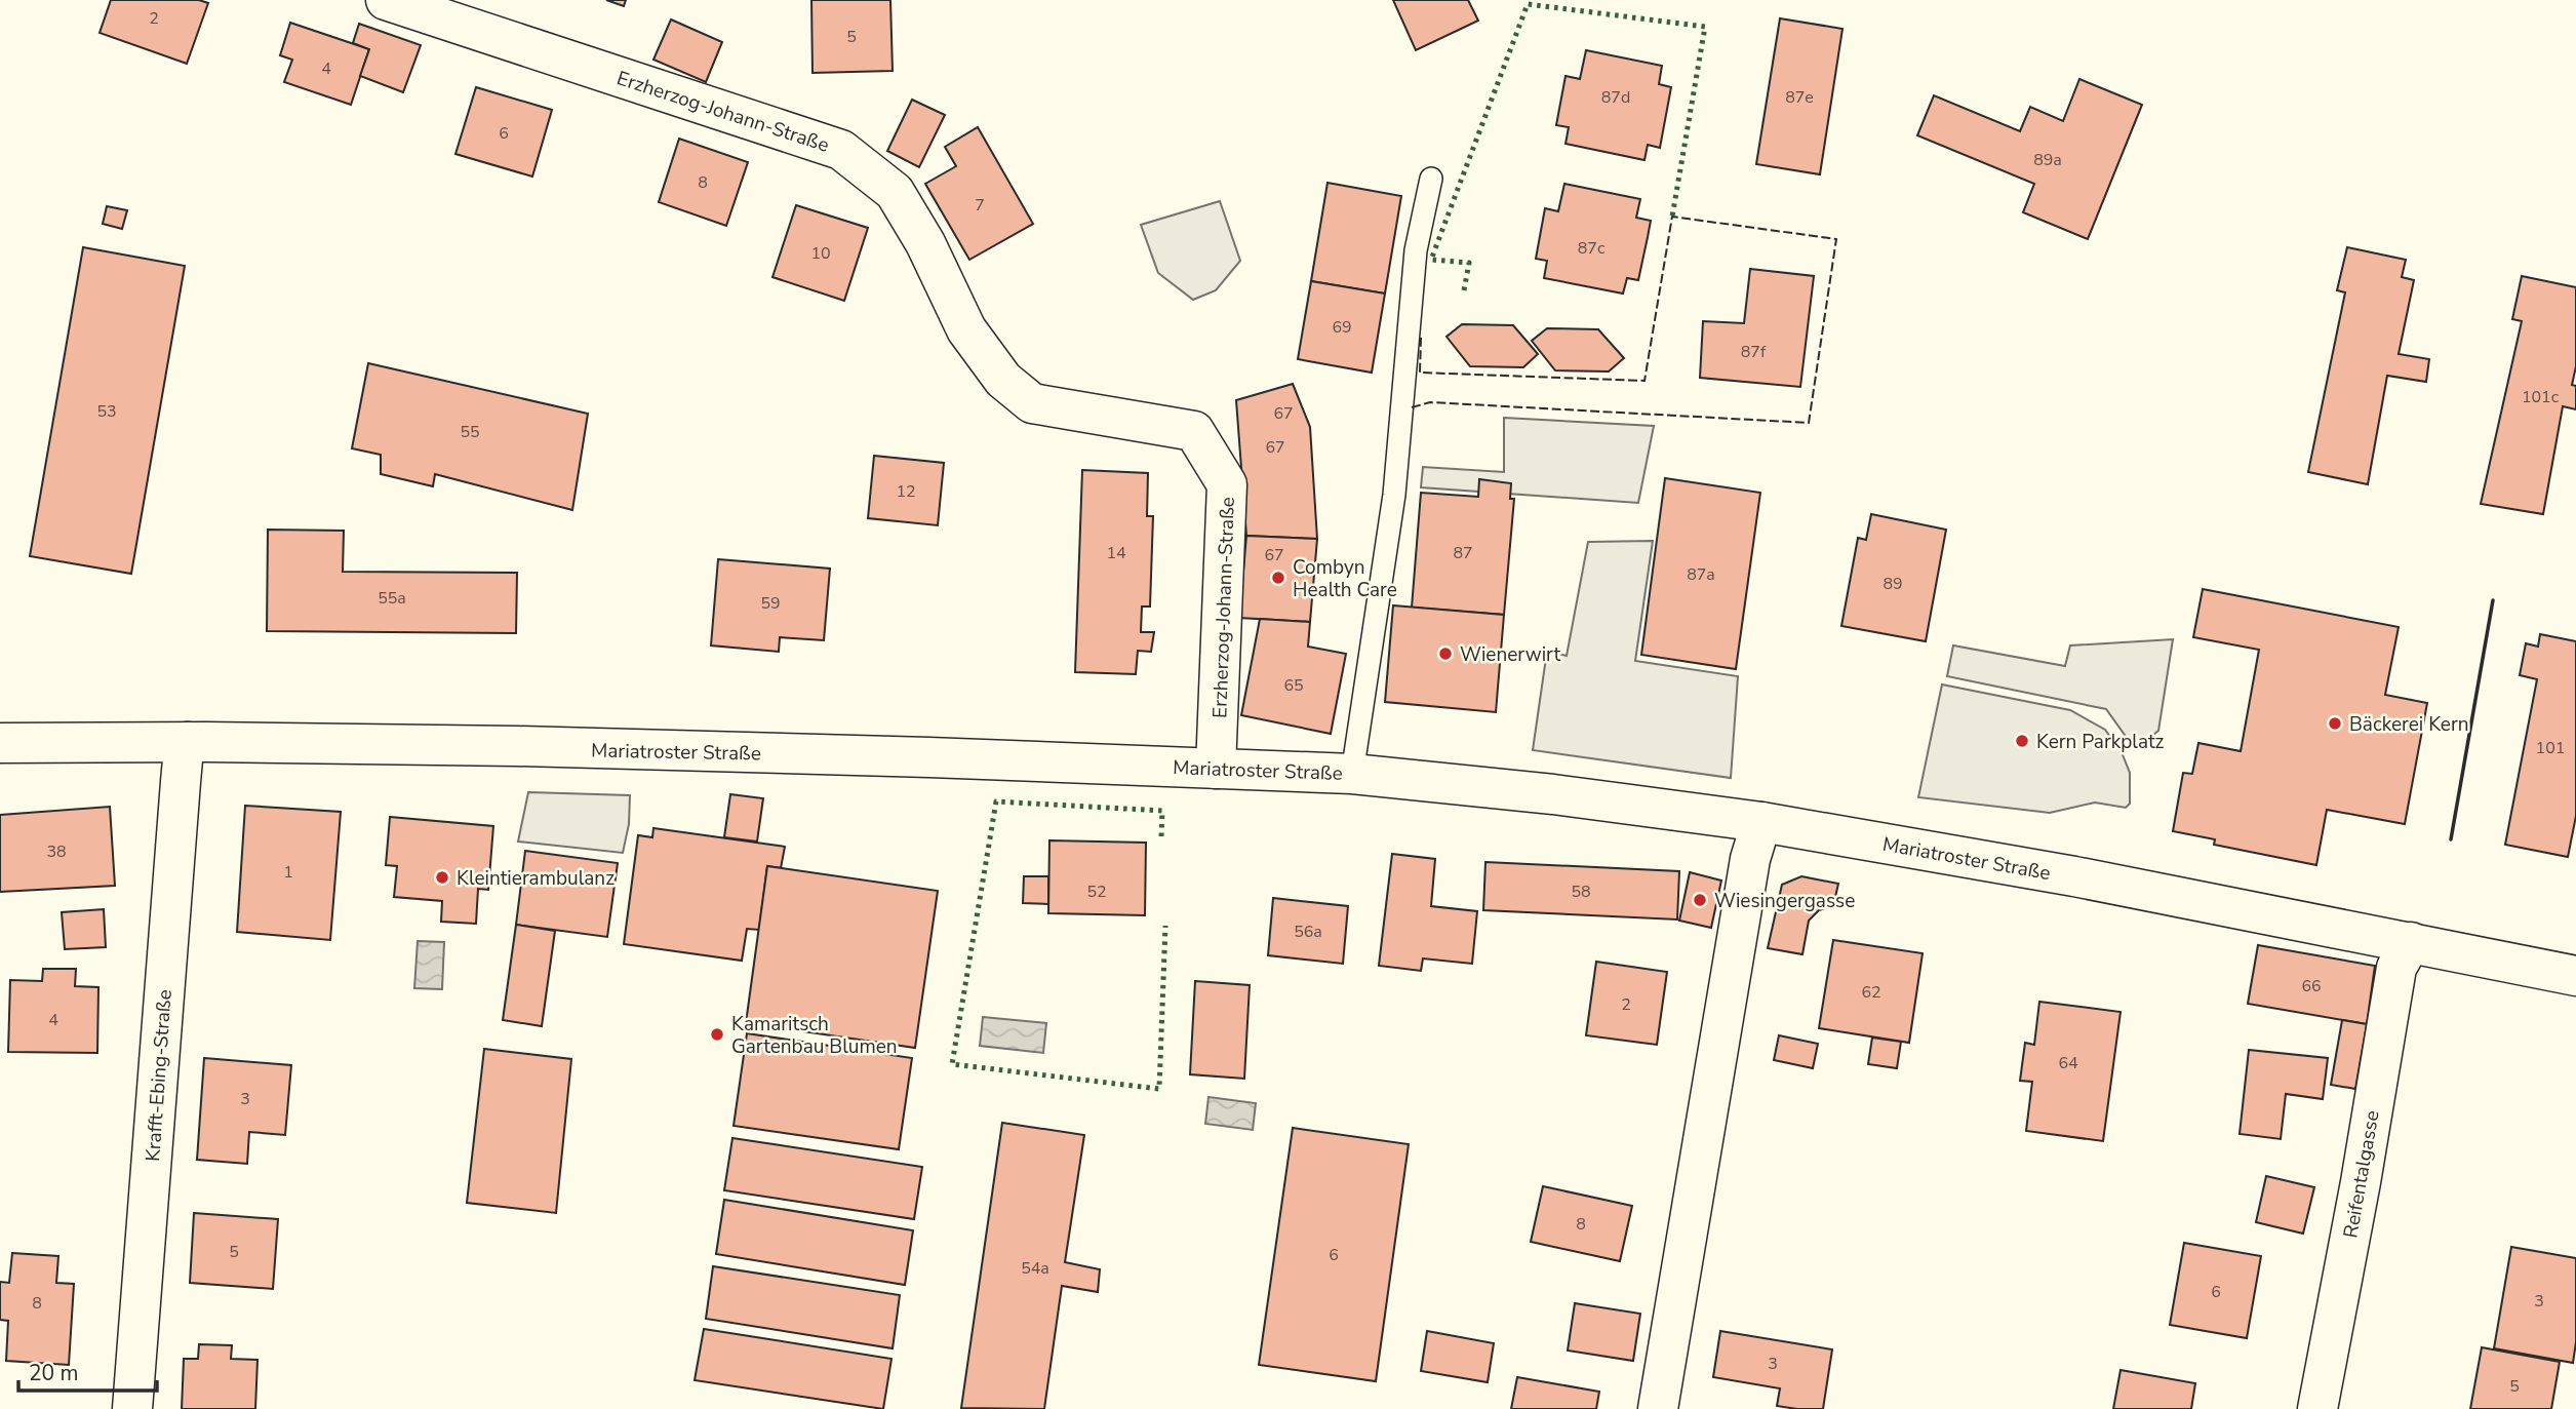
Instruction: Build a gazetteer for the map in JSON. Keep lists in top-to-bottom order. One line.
{"streets":{"street":["Erzherzog-Johann-Straße","Mariatroster Straße","Krafft-Ebing-Straße","Reifentalgasse"]},"crossings":[["Erzherzog-Johann-Straße","Mariatroster Straße"],["Mariatroster Straße","Krafft-Ebing-Straße"],["Mariatroster Straße","Reifentalgasse"]],"places":["Combyn Health Care","Wienerwirt","Bäckerei Kern","Kern Parkplatz","Kleintierambulanz","Wiesingergasse","Kamaritsch Gartenbau Blumen"],"house_numbers":["2","5","4","87d","87e","6","89a","8","7","87c","10","69","87f","101c","53","67","55","67","12","14","87","67","87a","89","55a","59","65","101","38","1","52","58","56a","66","62","2","4","64","3","8","5","6","54a","6","3","8","3","5"],"scale_bar":"20 m"}
